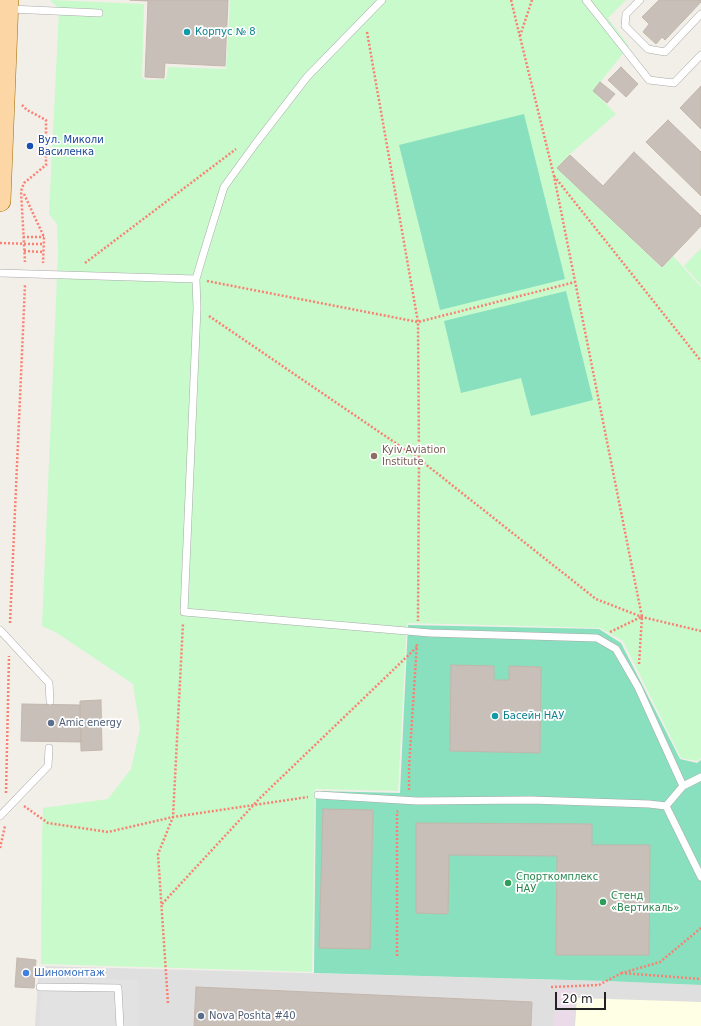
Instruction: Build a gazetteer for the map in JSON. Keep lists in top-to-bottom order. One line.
{"places":["Корпус № 8","Вул. Миколи Василенка","Kyiv Aviation Institute","Басейн НАУ","Amic energy","Спорткомплекс НАУ","Стенд «Вертикаль»","Шиномонтаж","Nova Poshta #40"],"scale_bar":"20 m"}
